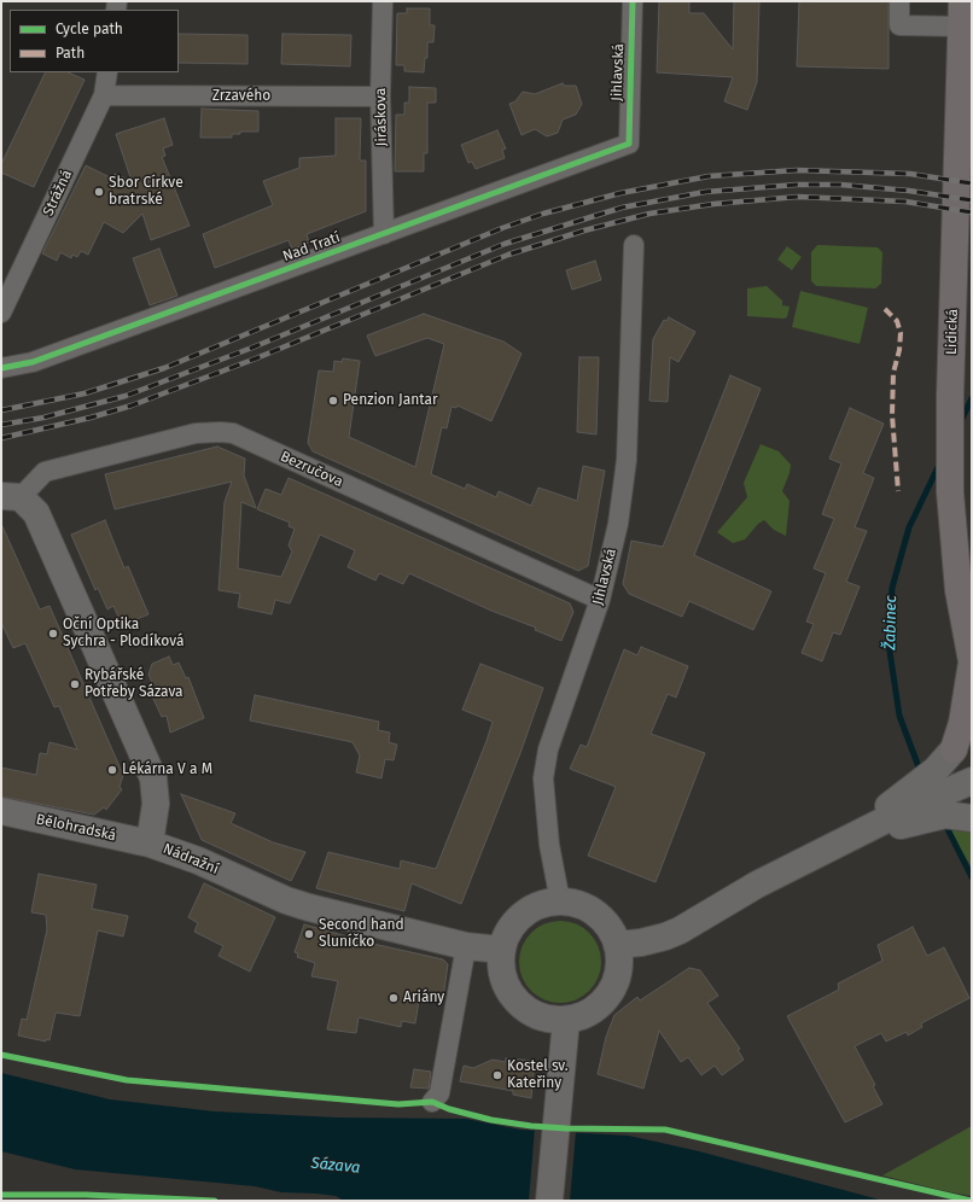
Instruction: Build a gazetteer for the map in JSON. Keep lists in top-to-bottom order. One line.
{"streets":{"main road":["Lidická","Bělohradská","Nádražní"],"street":["Jihlavská","Zrzavého","Jiráskova","Strážná","Nad Tratí","Bezručova"]},"crossings":[["Jihlavská","Nad Tratí"],["Jihlavská","Bezručova"],["Jihlavská","Nádražní"],["Zrzavého","Jiráskova"],["Zrzavého","Strážná"],["Jiráskova","Nad Tratí"],["Bezručova","Nádražní"],["Bělohradská","Nádražní"]],"water":["Žabinec","Sázava"],"places":["Sbor Církve bratrské","Penzion Jantar","Oční Optika Sychra - Plodíková","Rybářské Potřeby Sázava","Lékárna V a M","Second hand Sluníčko","Ariány","Kostel sv. Kateřiny"],"legend":["Cycle path","Path"]}
